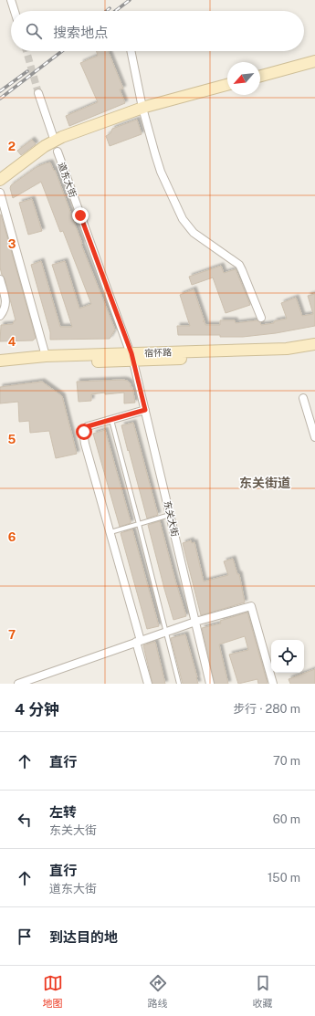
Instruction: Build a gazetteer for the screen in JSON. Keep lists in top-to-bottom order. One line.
{"streets":{"main road":["宿怀路"],"street":["道东大街","东关大街"]},"crossings":[["道东大街","宿怀路"],["道东大街","东关大街"],["宿怀路","东关大街"]],"districts":["东关街道"],"north":"bottom left","page":{"search":"搜索地点","heading":["4 分钟","步行 · 280 m"],"list":[["直行","70 m"],["左转","东关大街","60 m"],["直行","道东大街","150 m"],"到达目的地"],"nav":["地图","路线","收藏"]},"grid":{"rows":["2","3","4","5","6","7"]}}
